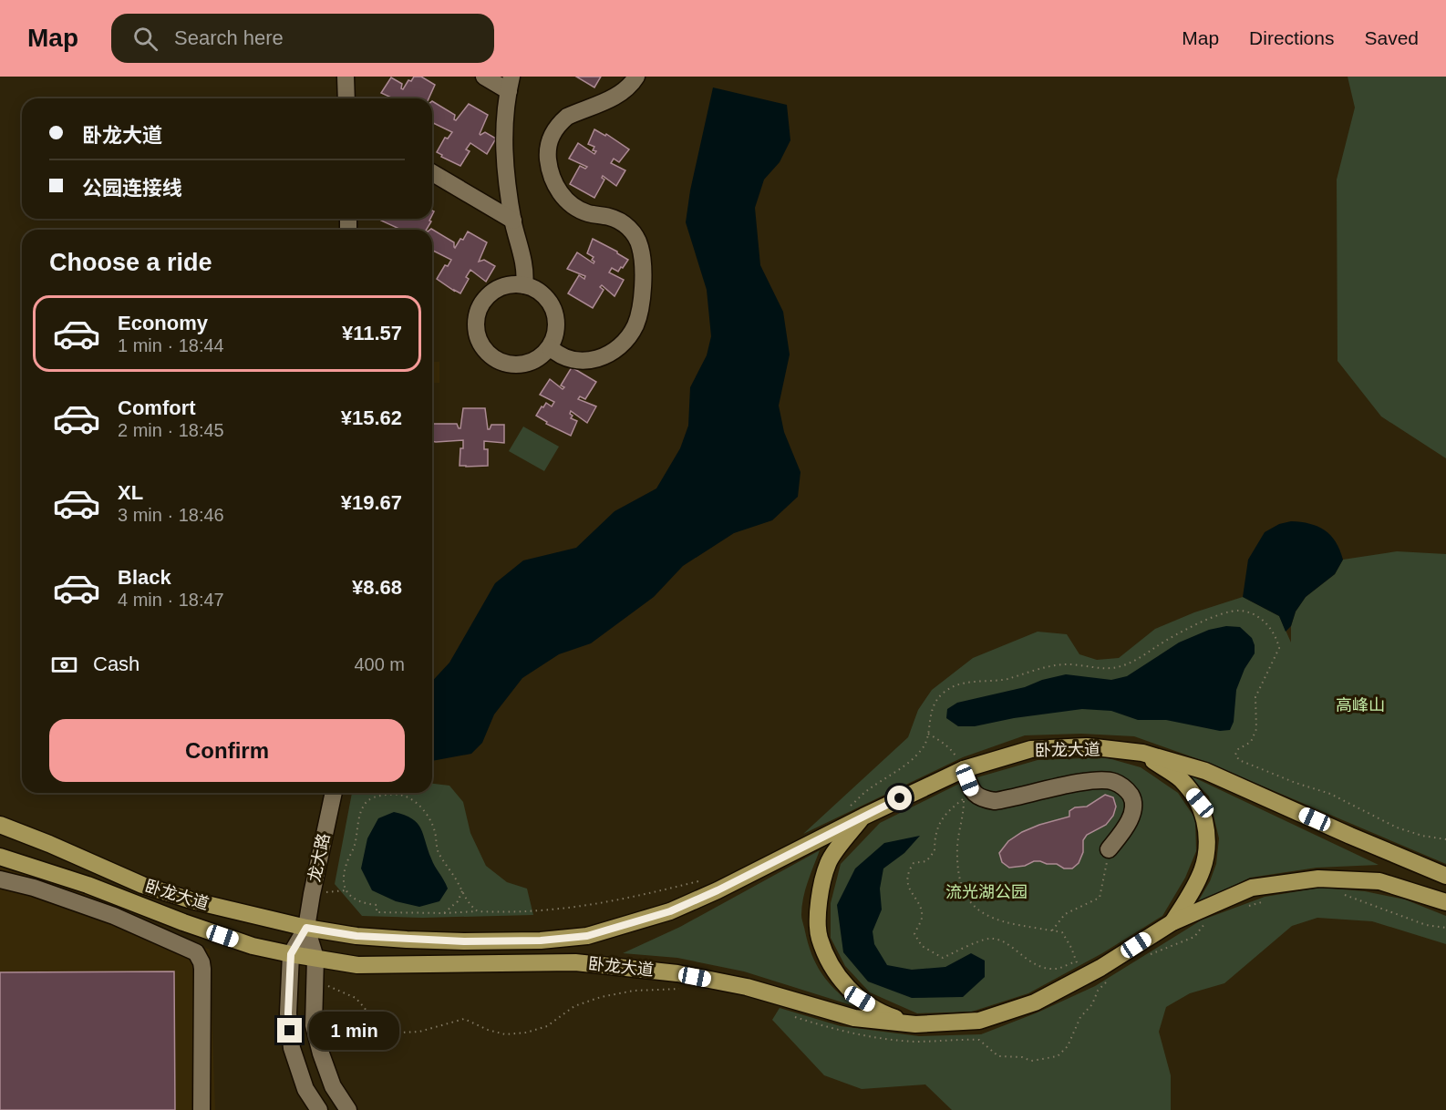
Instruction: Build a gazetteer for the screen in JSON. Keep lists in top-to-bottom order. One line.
{"streets":{"main road":["卧龙大道"],"street":["龙大路"]},"crossings":[["卧龙大道","龙大路"]],"parks":["高峰山","流光湖公园"],"page":{"header":"Map","search":"Search here","nav":["Map","Directions","Saved"],"banner":["卧龙大道","公园连接线"],"heading":"Choose a ride","list":[{"name":"Economy","note":"1 min · 18:44","value":"¥11.57"},{"name":"Comfort","note":"2 min · 18:45","value":"¥15.62"},{"name":"XL","note":"3 min · 18:46","value":"¥19.67"},{"name":"Black","note":"4 min · 18:47","value":"¥8.68"}],"pay":["Cash","400 m"],"buttons":"Confirm","bubble":"1 min"}}
